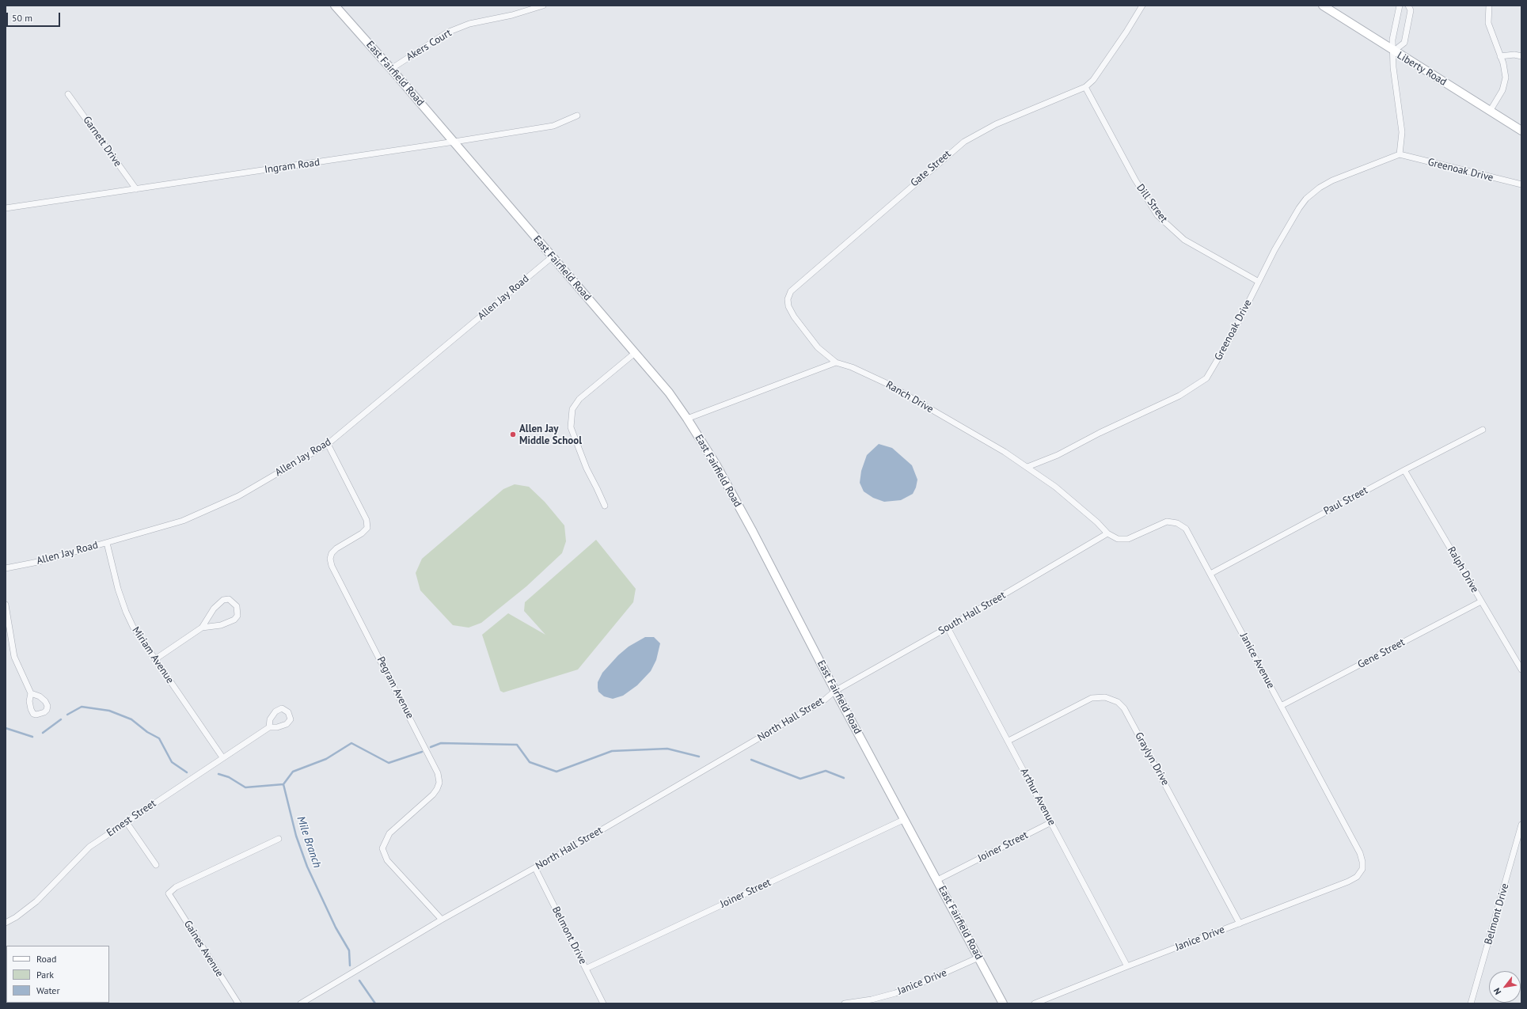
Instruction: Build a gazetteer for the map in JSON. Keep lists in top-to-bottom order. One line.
{"streets":{"main road":["Liberty Road","East Fairfield Road"],"street":["Akers Court","Garnett Drive","Ingram Road","Gate Street","Greenoak Drive","Dill Street","Allen Jay Road","Ranch Drive","Paul Street","Ralph Drive","South Hall Street","Gene Street","Miriam Avenue","Janice Avenue","Pegram Avenue","North Hall Street","Graylyn Drive","Arthur Avenue","Ernest Street","Joiner Street","Belmont Drive","Janice Drive","Gaines Avenue"]},"crossings":[["Akers Court","East Fairfield Road"],["East Fairfield Road","Ingram Road"],["East Fairfield Road","Allen Jay Road"],["East Fairfield Road","South Hall Street"],["East Fairfield Road","North Hall Street"],["East Fairfield Road","Joiner Street"],["East Fairfield Road","Janice Drive"],["Garnett Drive","Ingram Road"],["Gate Street","Dill Street"],["Gate Street","Ranch Drive"],["Greenoak Drive","Dill Street"],["Greenoak Drive","Ranch Drive"],["Allen Jay Road","Miriam Avenue"],["Allen Jay Road","Pegram Avenue"],["Ranch Drive","South Hall Street"],["Ranch Drive","Janice Avenue"],["Paul Street","Ralph Drive"],["Paul Street","Janice Avenue"],["Ralph Drive","Gene Street"],["South Hall Street","Janice Avenue"],["South Hall Street","North Hall Street"],["South Hall Street","Arthur Avenue"],["Gene Street","Janice Avenue"],["Miriam Avenue","Ernest Street"],["Janice Avenue","Janice Drive"],["Pegram Avenue","North Hall Street"],["North Hall Street","Belmont Drive"],["Graylyn Drive","Arthur Avenue"],["Graylyn Drive","Janice Drive"],["Arthur Avenue","Joiner Street"],["Arthur Avenue","Janice Drive"],["Joiner Street","Belmont Drive"]],"water":["Mile Branch"],"places":["Allen Jay Middle School"],"legend":["Road","Park","Water"],"scale_bar":"50 m","north":"bottom left"}
